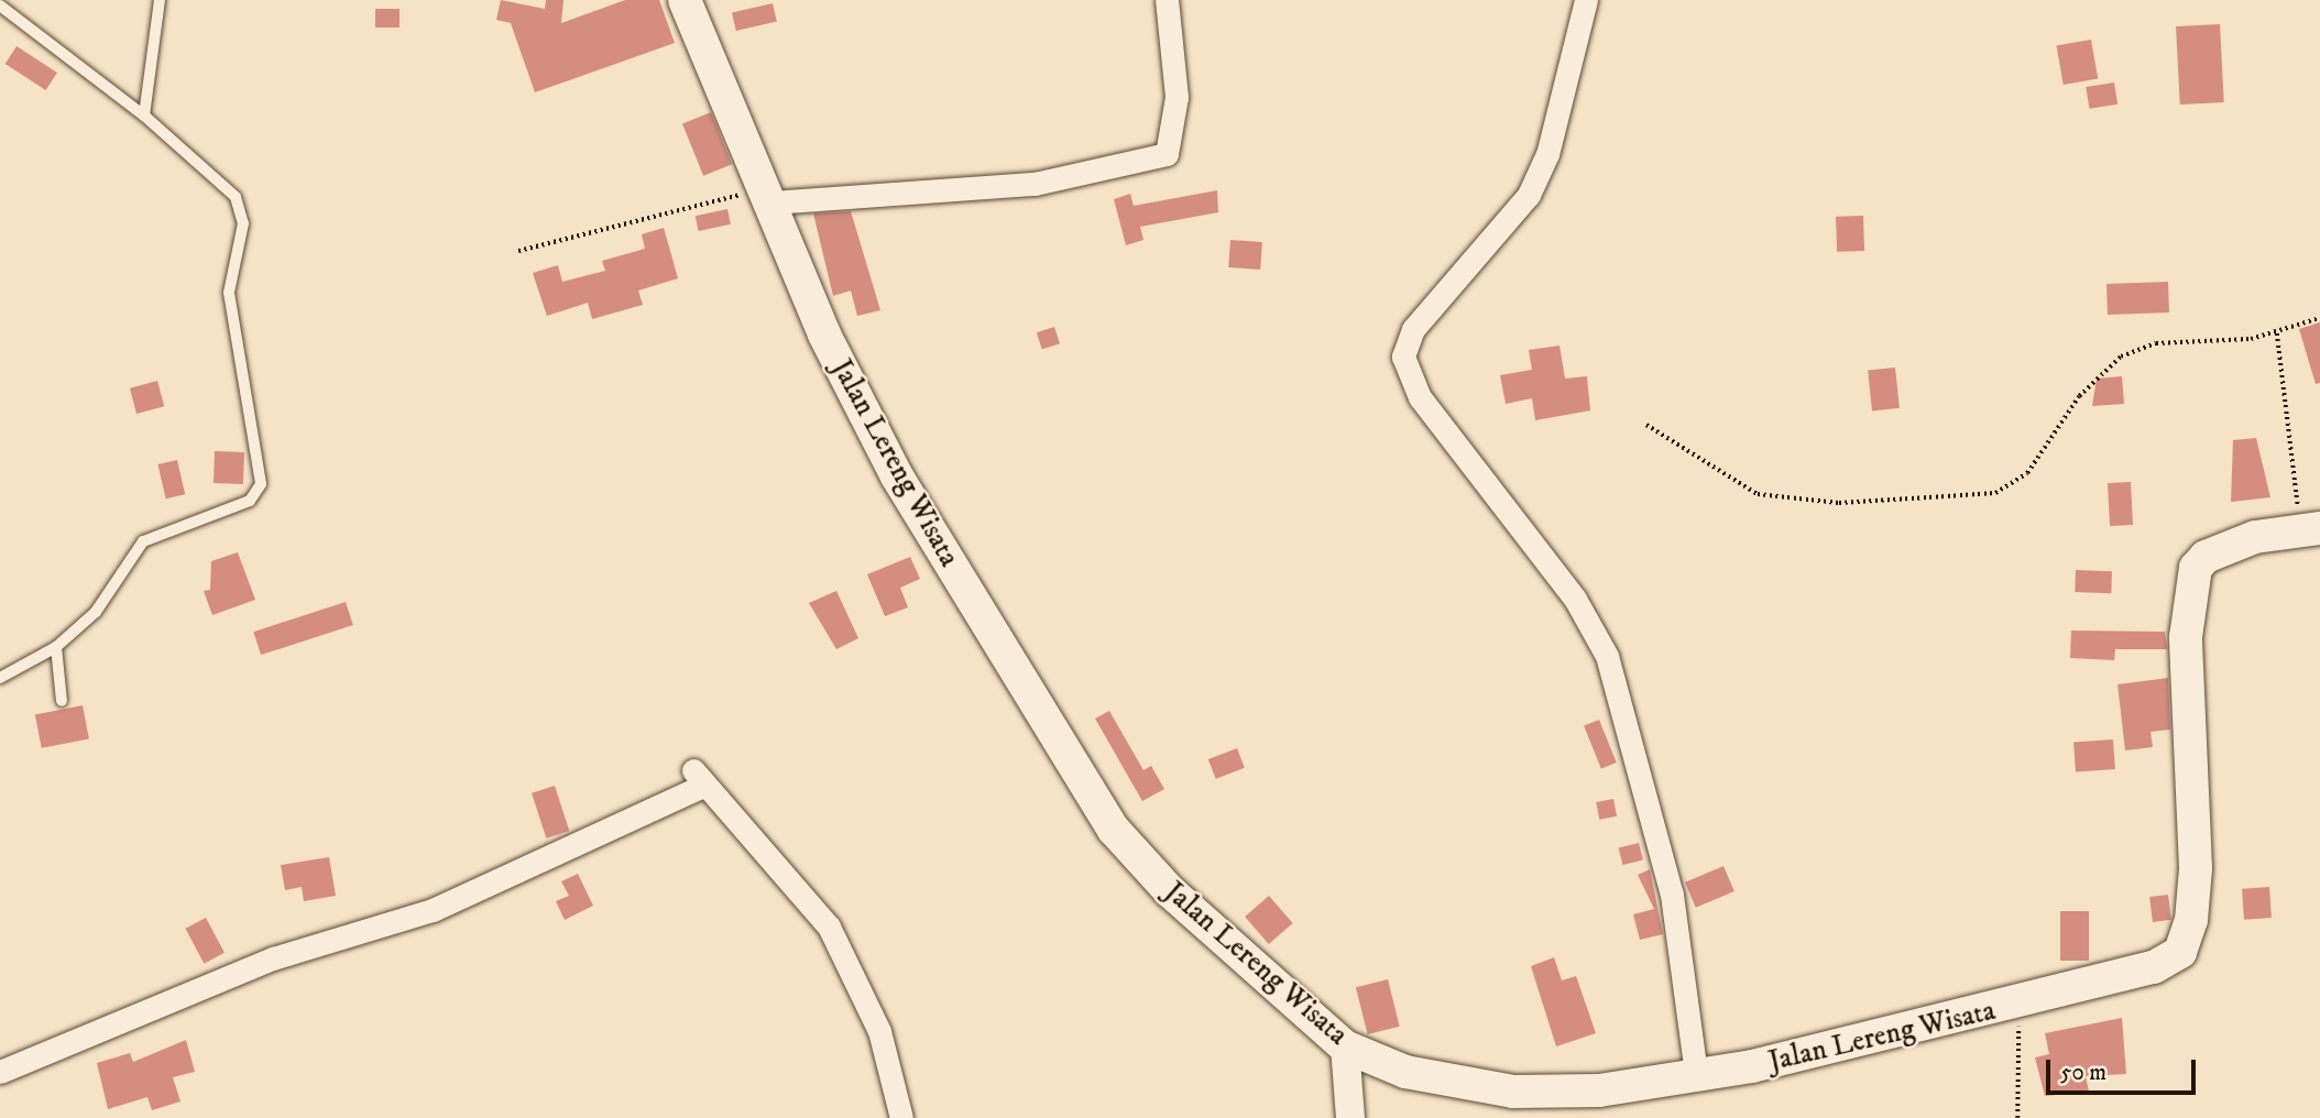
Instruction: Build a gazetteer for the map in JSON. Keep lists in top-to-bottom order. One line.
{"streets":{"main road":["Jalan Lereng Wisata"]},"scale_bar":"50 m"}
